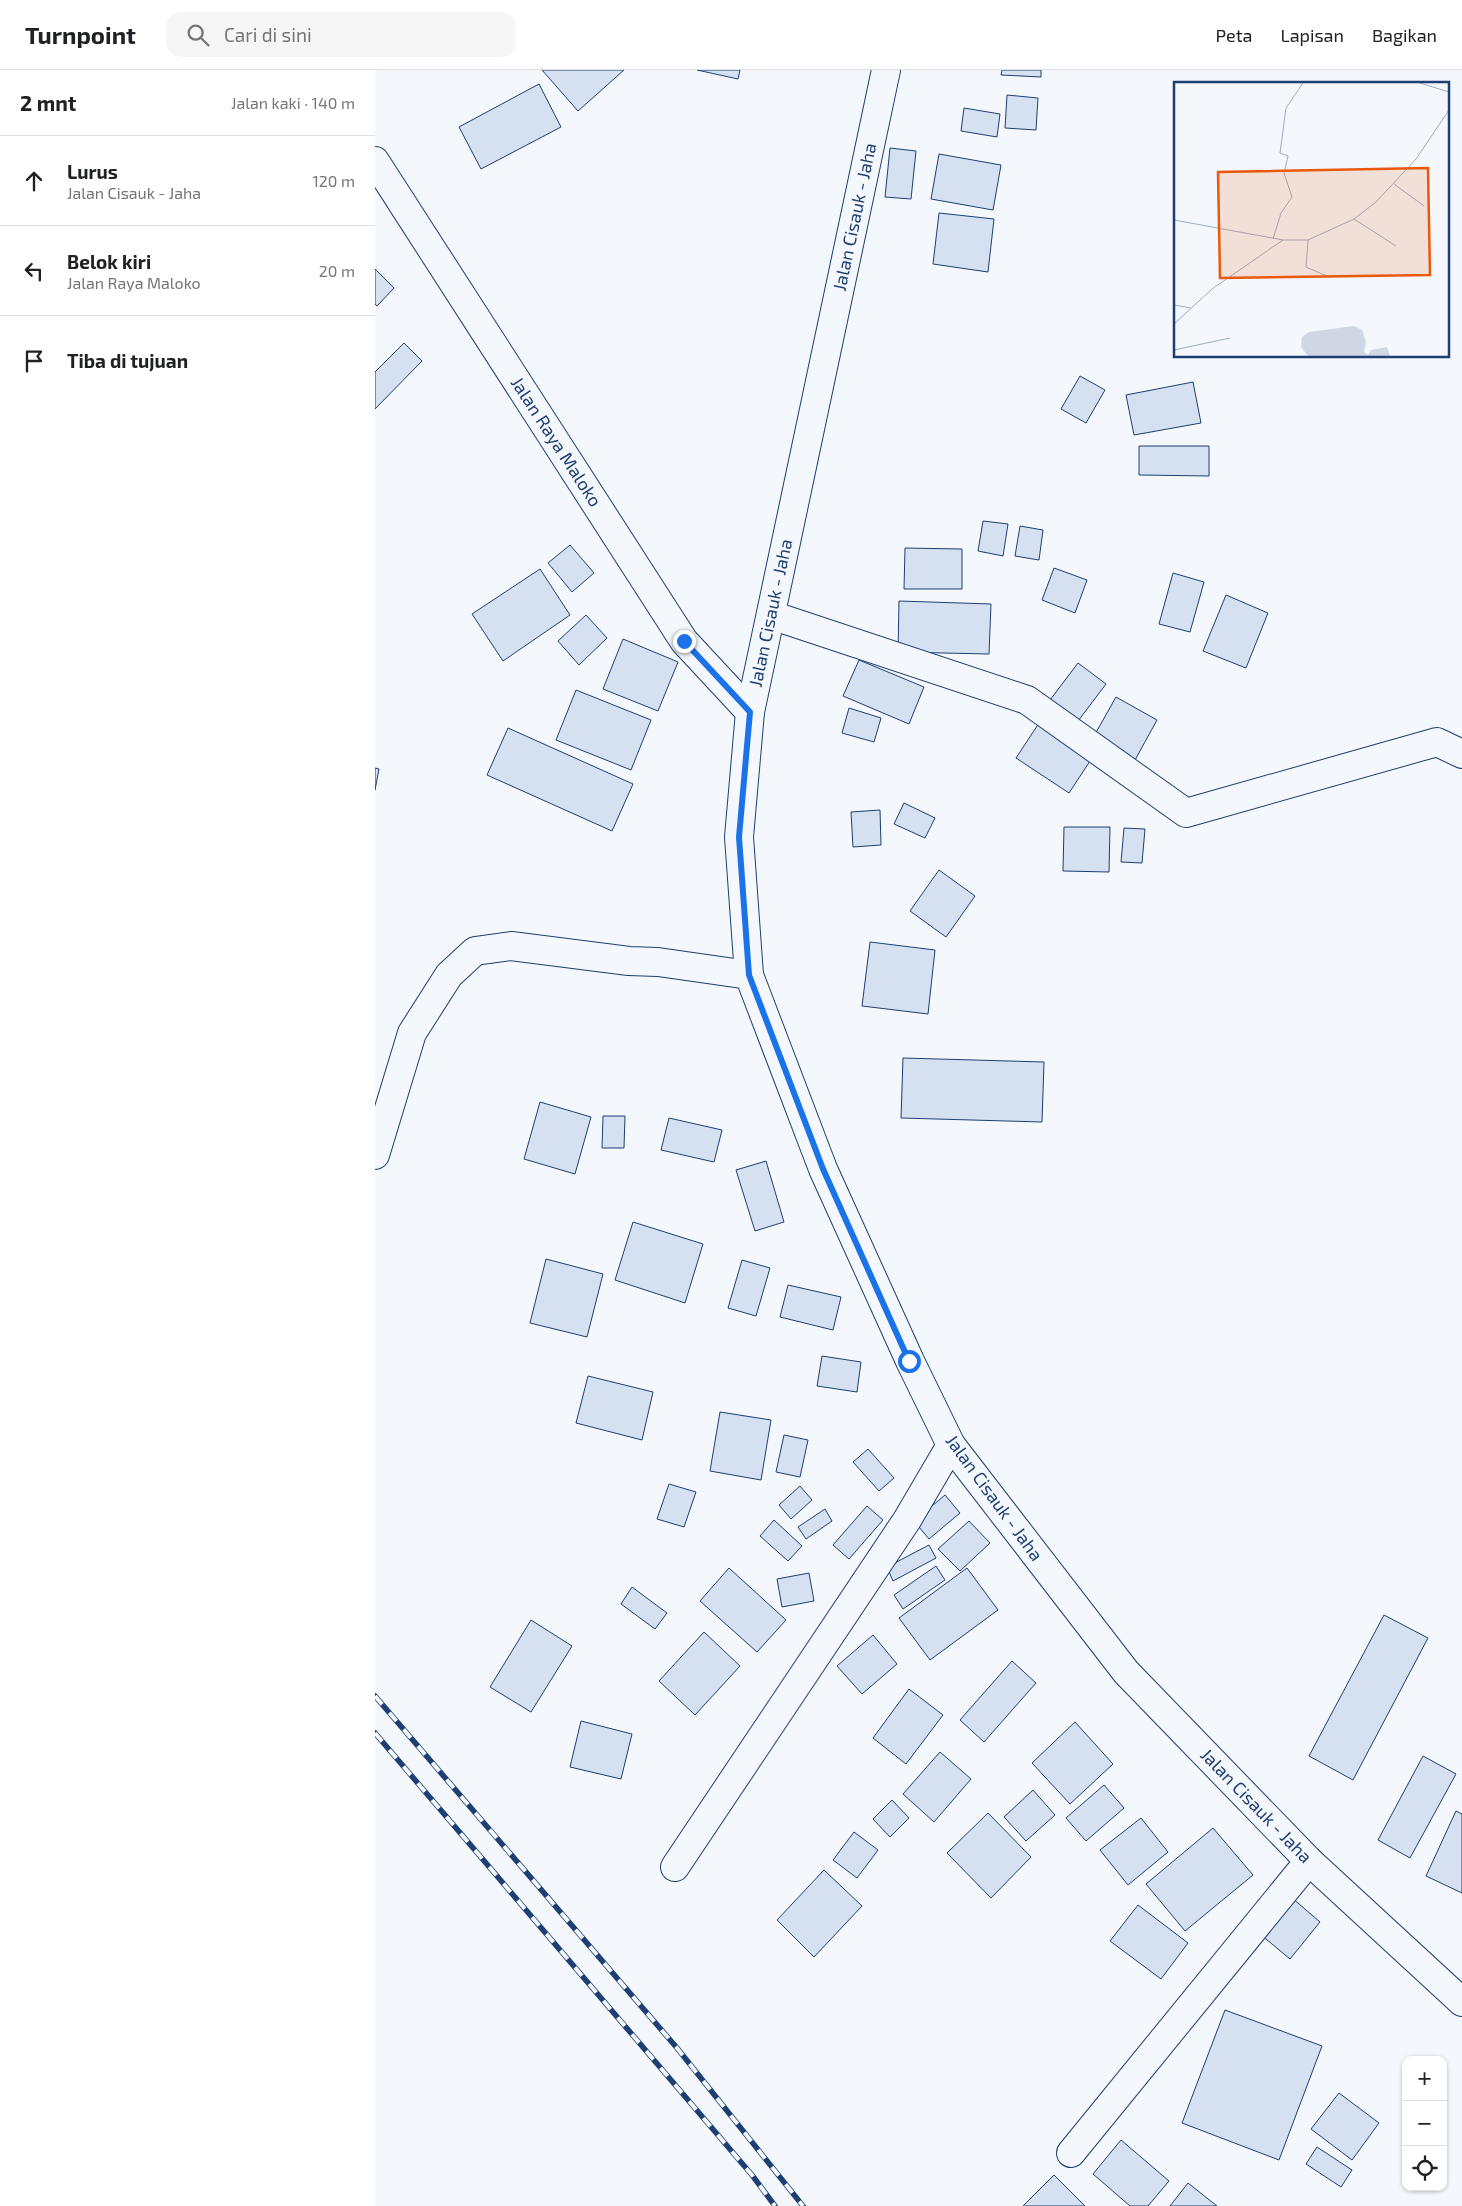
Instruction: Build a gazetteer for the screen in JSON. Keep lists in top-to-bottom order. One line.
{"streets":{"street":["Jalan Cisauk - Jaha","Jalan Raya Maloko"]},"crossings":[["Jalan Cisauk - Jaha","Jalan Raya Maloko"]],"page":{"header":"Turnpoint","search":"Cari di sini","nav":["Peta","Lapisan","Bagikan"],"heading":["2 mnt","Jalan kaki · 140 m"],"list":[["Lurus","Jalan Cisauk - Jaha","120 m"],["Belok kiri","Jalan Raya Maloko","20 m"],"Tiba di tujuan"],"map_buttons":["+","−"]}}
